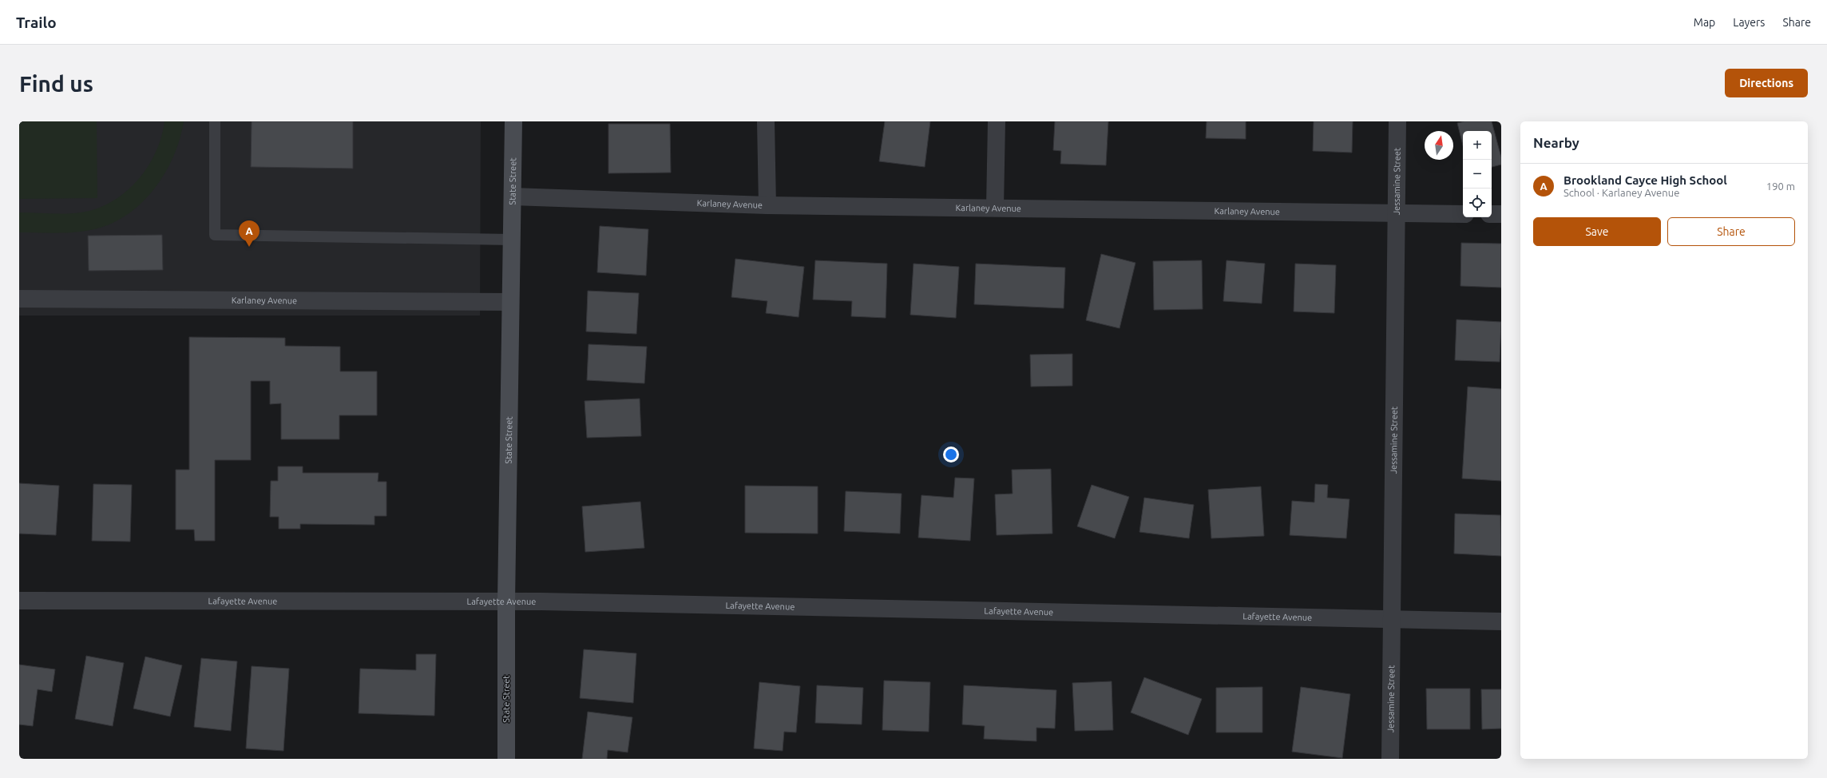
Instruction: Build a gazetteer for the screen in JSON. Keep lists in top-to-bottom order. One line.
{"streets":{"main road":["State Street"],"street":["Jessamine Street","Karlaney Avenue","Lafayette Avenue"]},"crossings":[["State Street","Karlaney Avenue"],["State Street","Lafayette Avenue"],["Jessamine Street","Karlaney Avenue"],["Jessamine Street","Lafayette Avenue"]],"north":"top","page":{"header":"Trailo","nav":["Map","Layers","Share"],"buttons":["Directions",["Save","Share"]],"title":"Find us","heading":"Nearby","map_buttons":["+","−"],"list":[{"mark":"A","name":"Brookland Cayce High School","note":"School · Karlaney Avenue","value":"190 m"}],"pins":"A"}}
